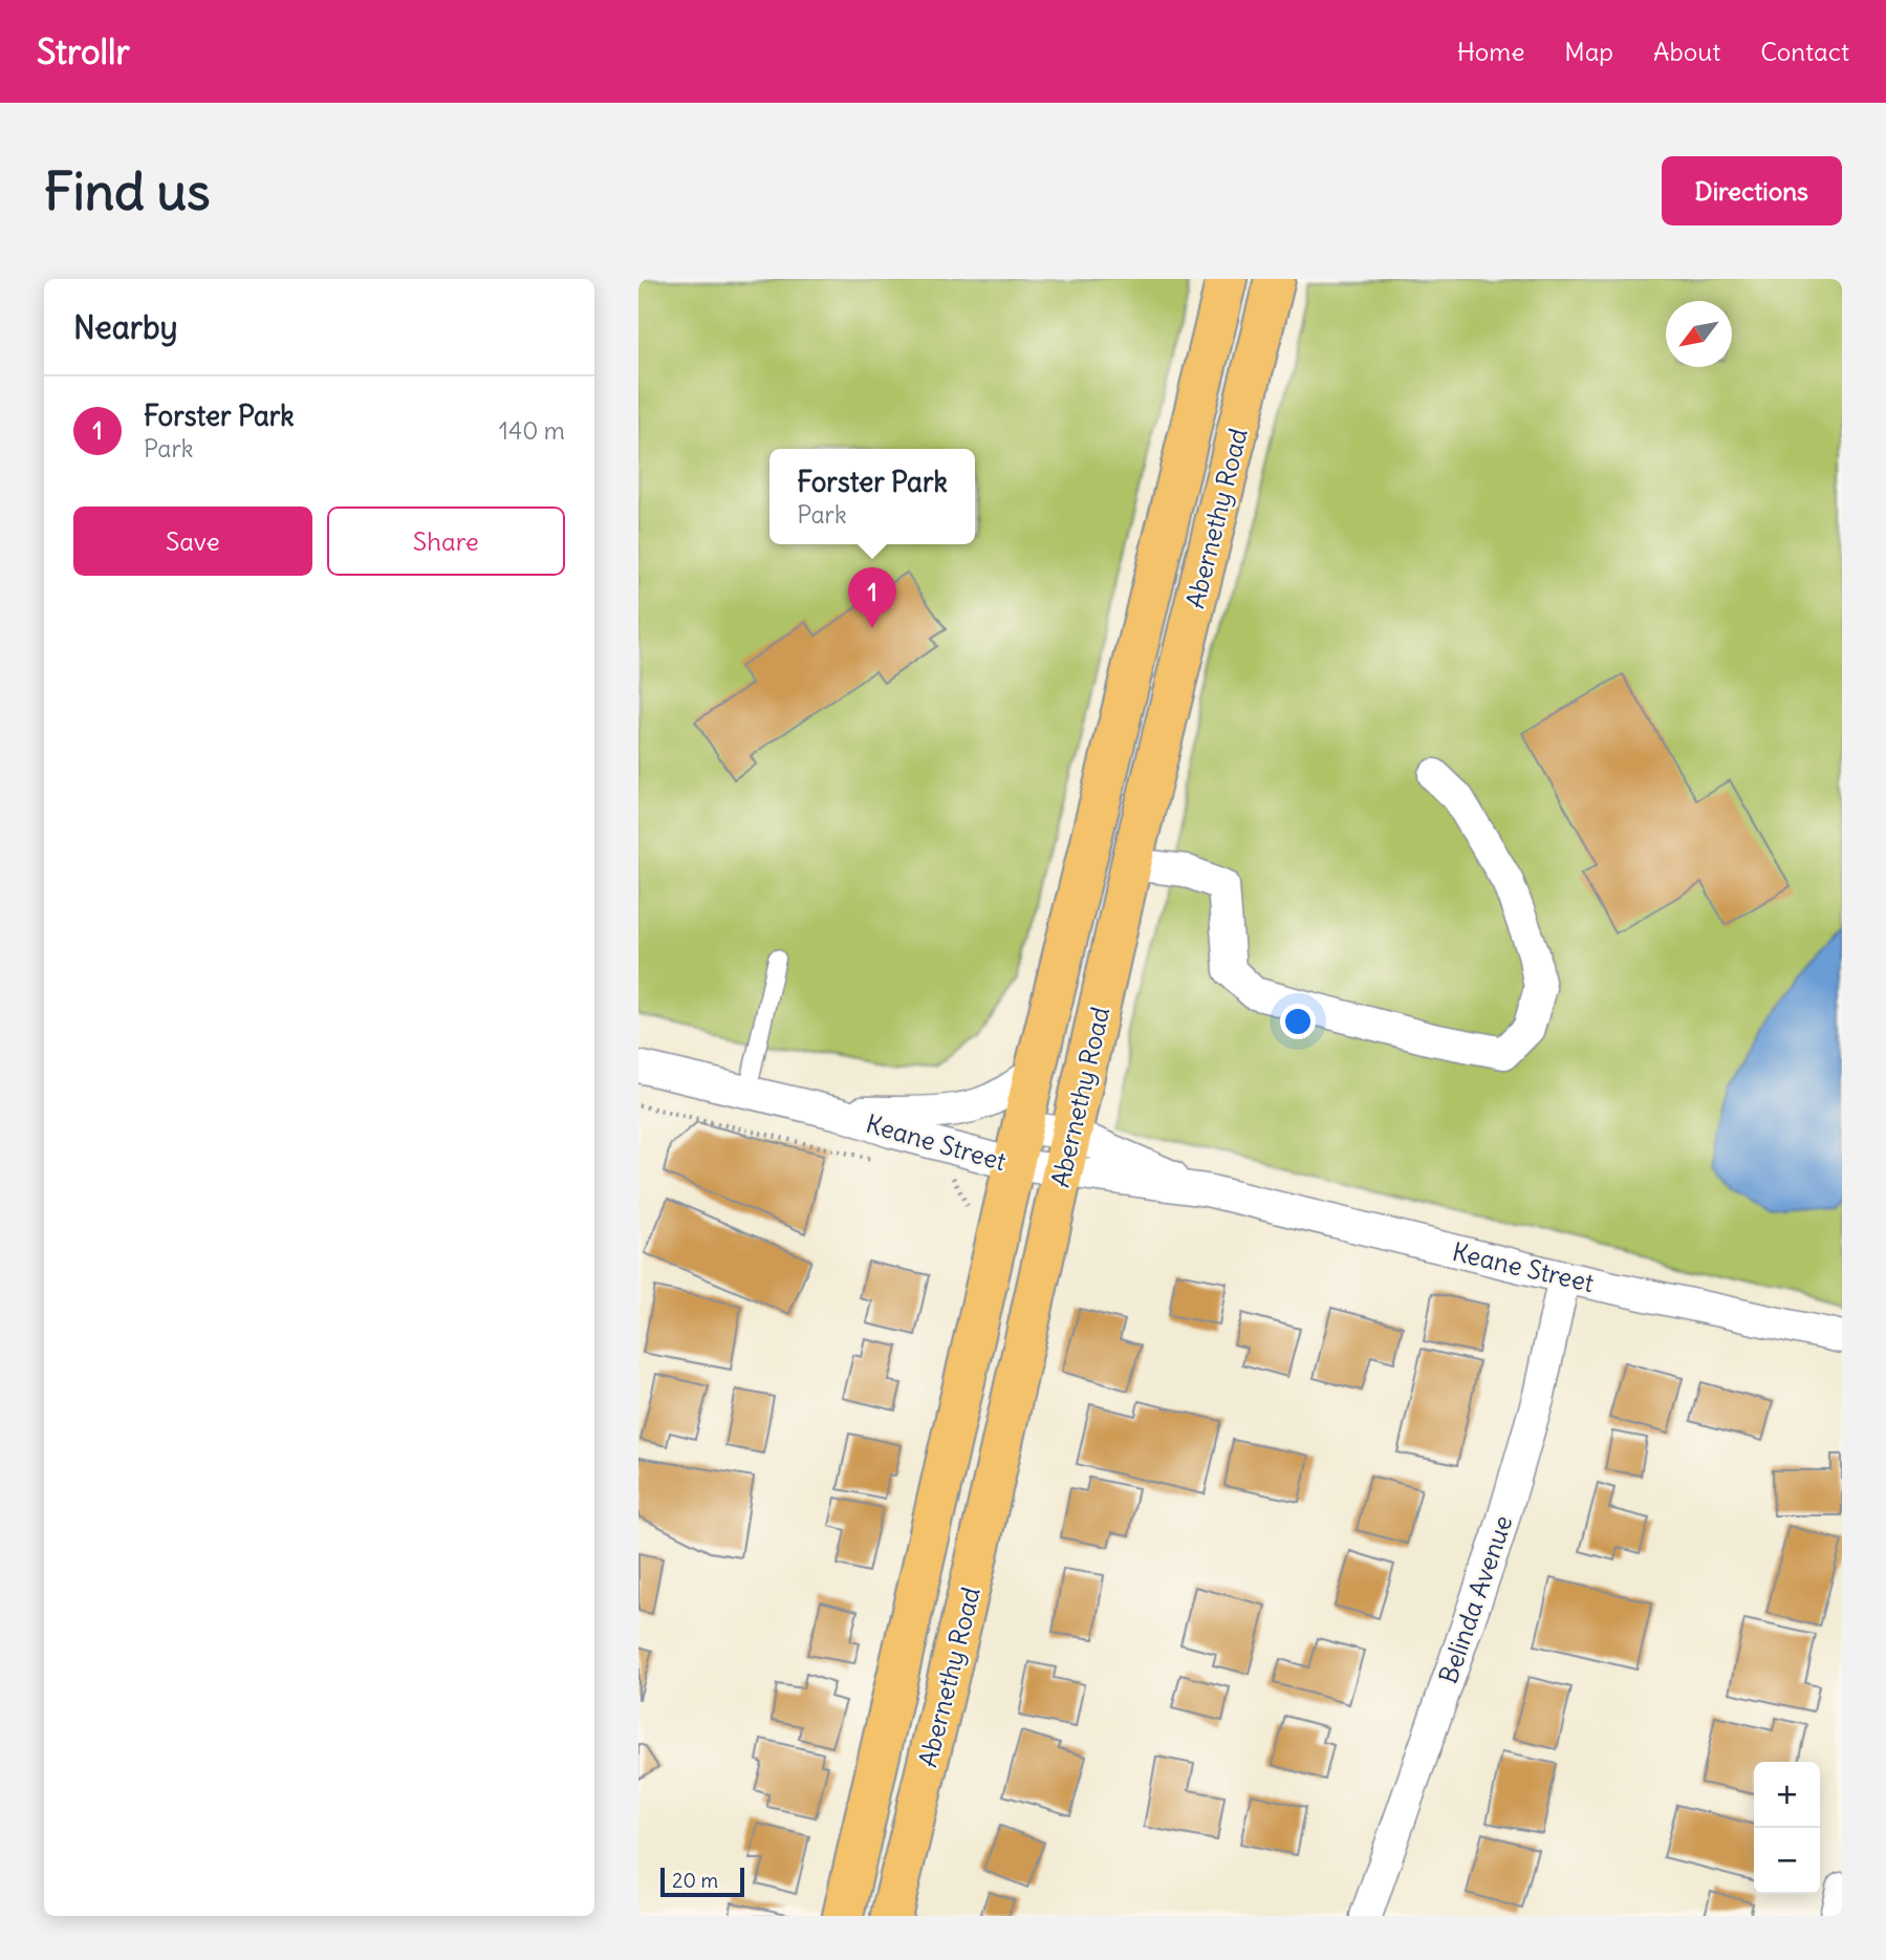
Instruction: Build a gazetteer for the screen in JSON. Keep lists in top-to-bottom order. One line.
{"streets":{"main road":["Abernethy Road"],"street":["Keane Street","Belinda Avenue"]},"crossings":[["Abernethy Road","Keane Street"],["Keane Street","Belinda Avenue"]],"scale_bar":"20 m","north":"bottom left","page":{"header":"Strollr","nav":["Home","Map","About","Contact"],"buttons":["Directions",["Save","Share"]],"title":"Find us","heading":"Nearby","list":[{"mark":"1","name":"Forster Park","note":"Park","value":"140 m"}],"popup":["Forster Park","Park"],"pins":"1","map_buttons":["+","−"],"scale":"20 m"}}
